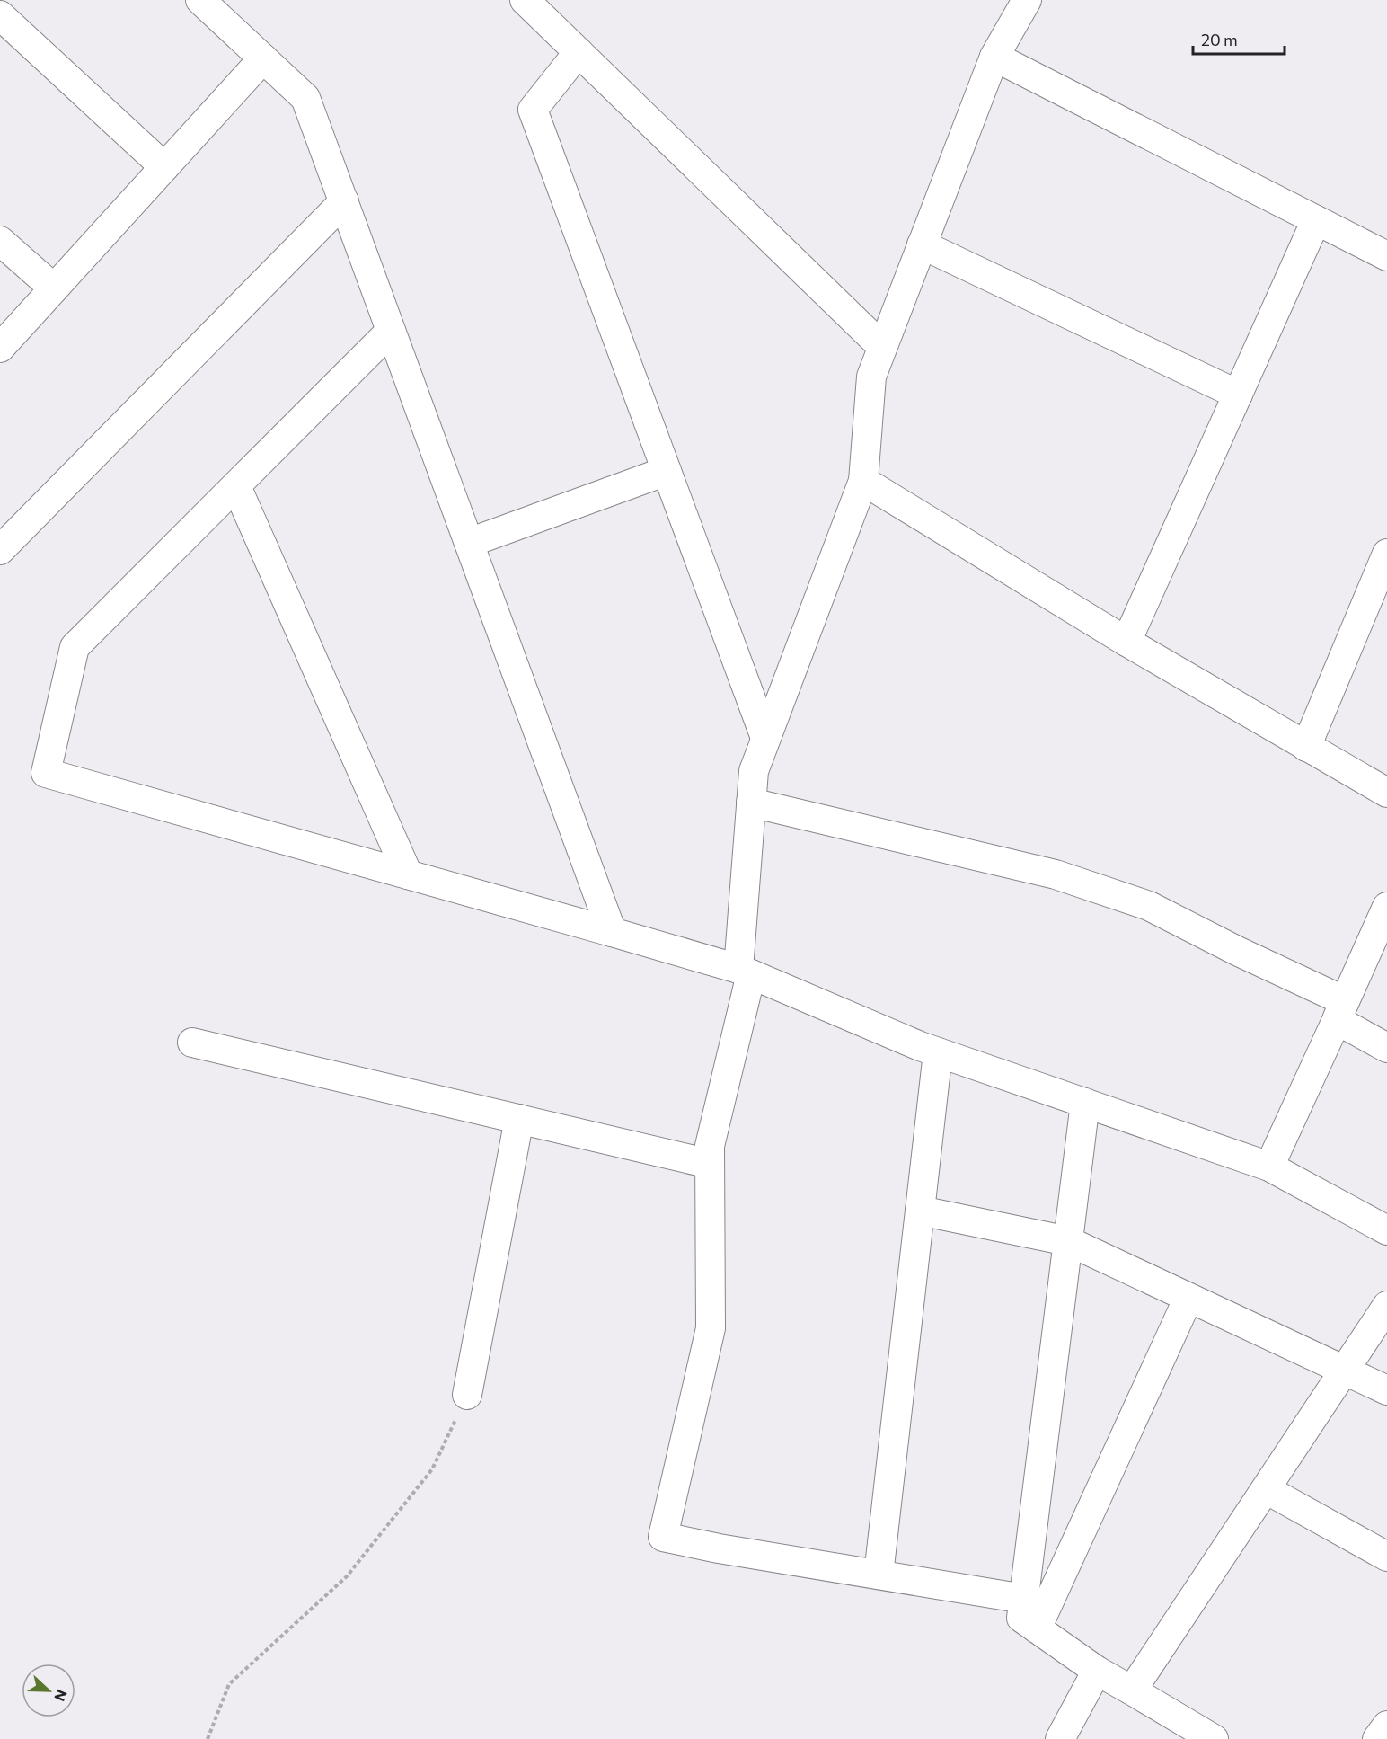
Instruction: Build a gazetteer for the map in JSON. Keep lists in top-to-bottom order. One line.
{"scale_bar":"20 m","north":"right"}
